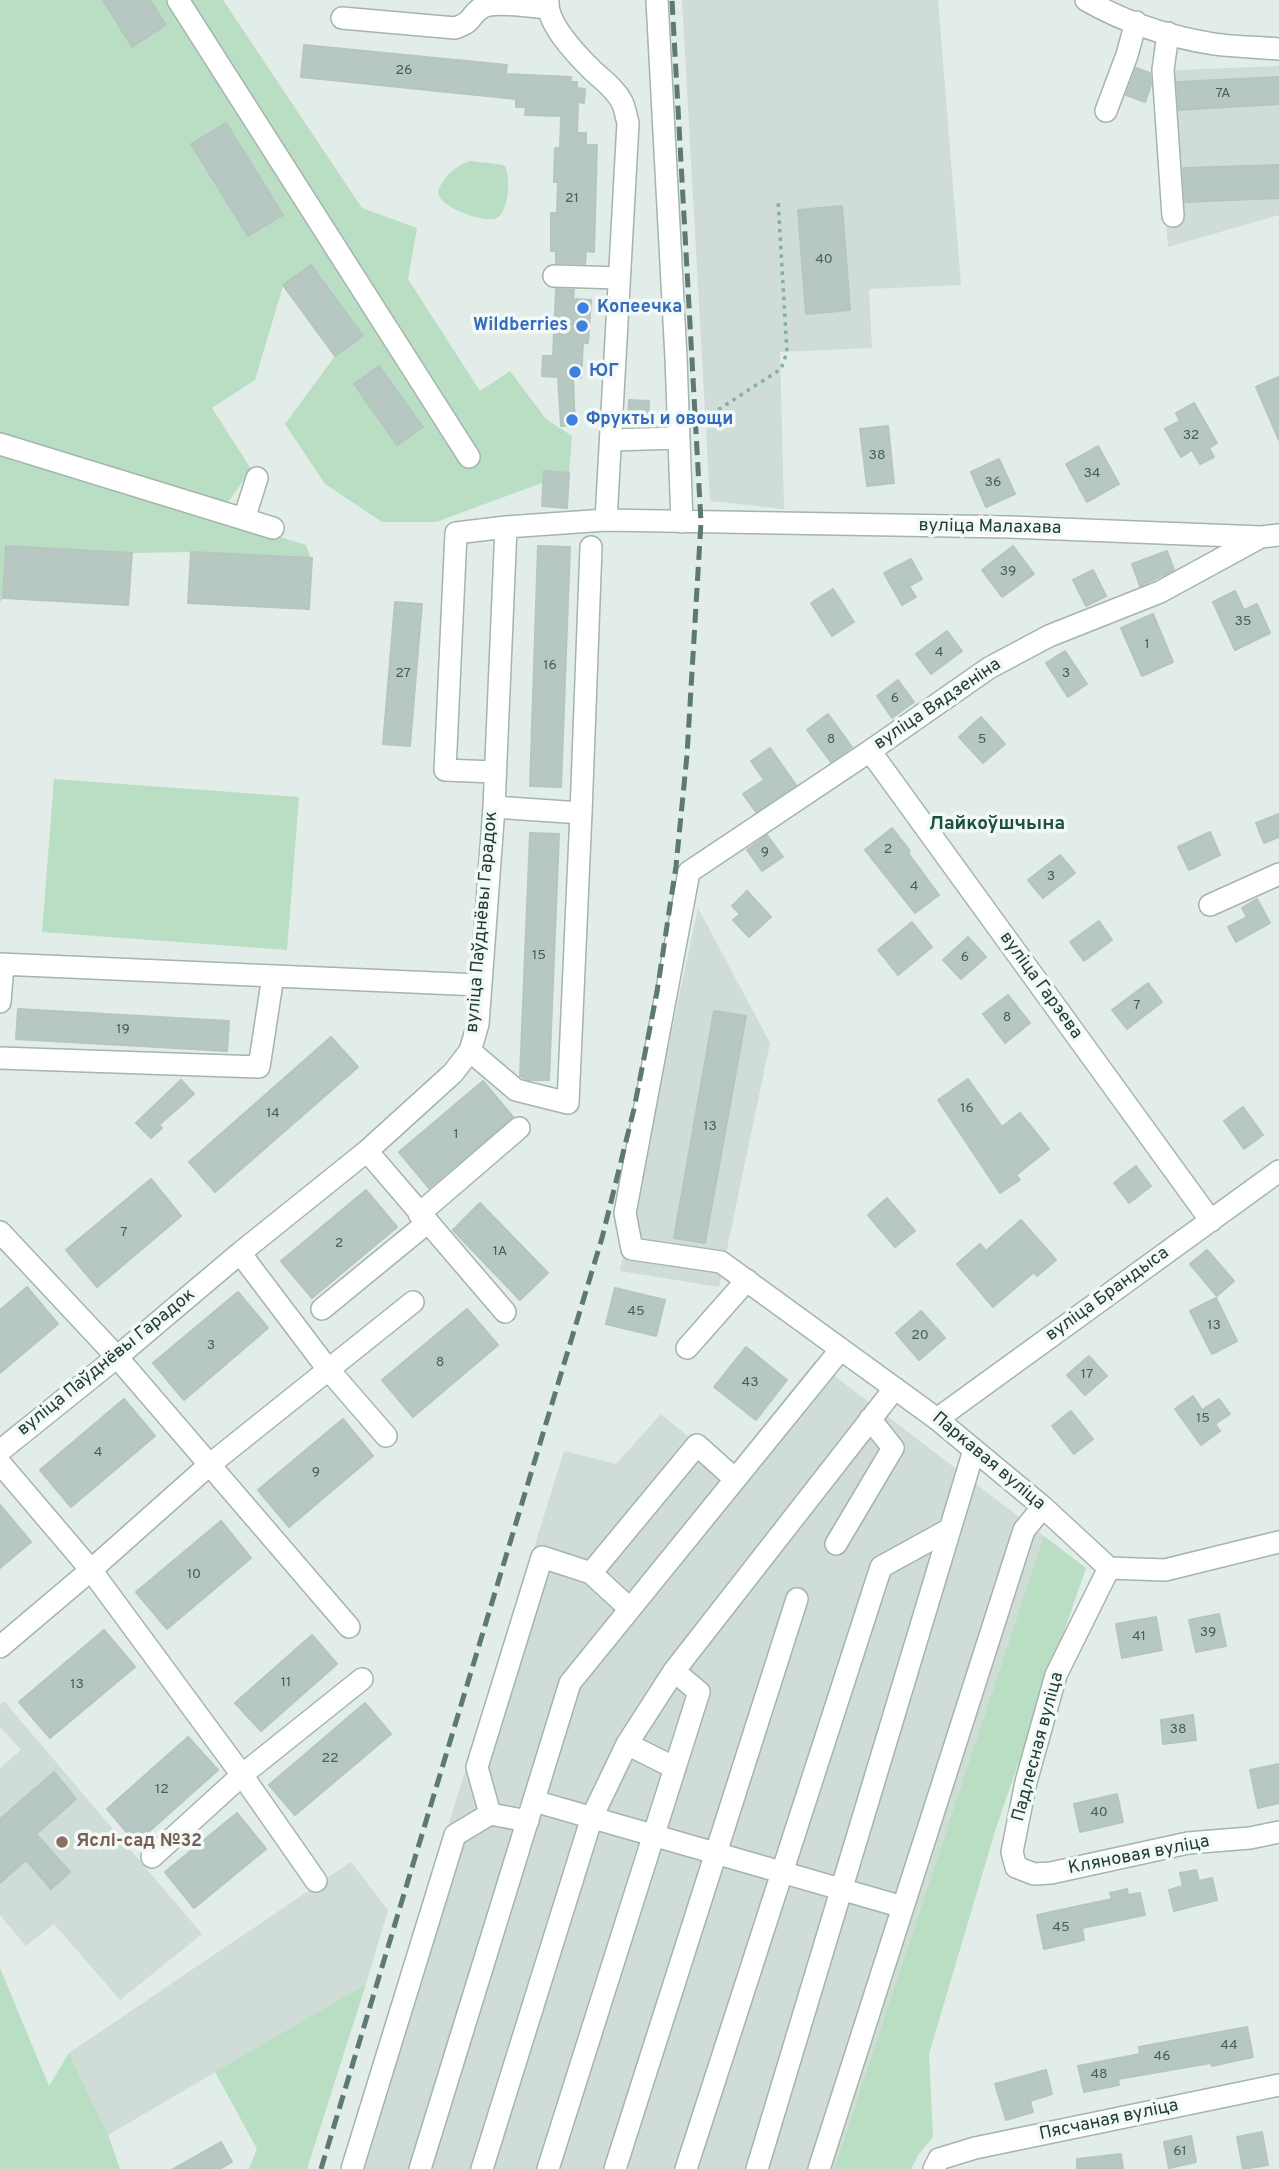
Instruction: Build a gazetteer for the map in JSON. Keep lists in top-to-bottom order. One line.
{"streets":{"street":["вуліца Малахава","вуліца Вядзеніна","вуліца Паўднёвы Гарадок","вуліца Гарэева","вуліца Брандыса","Паркавая вуліца","Падлесная вуліца","Кляновая вуліца","Пясчаная вуліца"]},"crossings":[["вуліца Малахава","вуліца Вядзеніна"],["вуліца Вядзеніна","вуліца Гарэева"],["вуліца Вядзеніна","Паркавая вуліца"],["вуліца Гарэева","вуліца Брандыса"],["вуліца Брандыса","Паркавая вуліца"],["Паркавая вуліца","Падлесная вуліца"],["Падлесная вуліца","Кляновая вуліца"]],"districts":["Лайкоўшчына"],"places":["Копеечка","Wildberries","ЮГ","Фрукты и овощи","Яслі-сад №32"],"house_numbers":["26","7А","21","40","32","38","34","36","39","35","1","4","16","27","3","6","8","5","2","9","3","4","15","6","7","8","19","16","14","13","1","7","2","1А","45","13","20","3","8","17","43","15","4","9","10","39","41","11","13","38","22","12","40","45","44","46","48","61"]}
